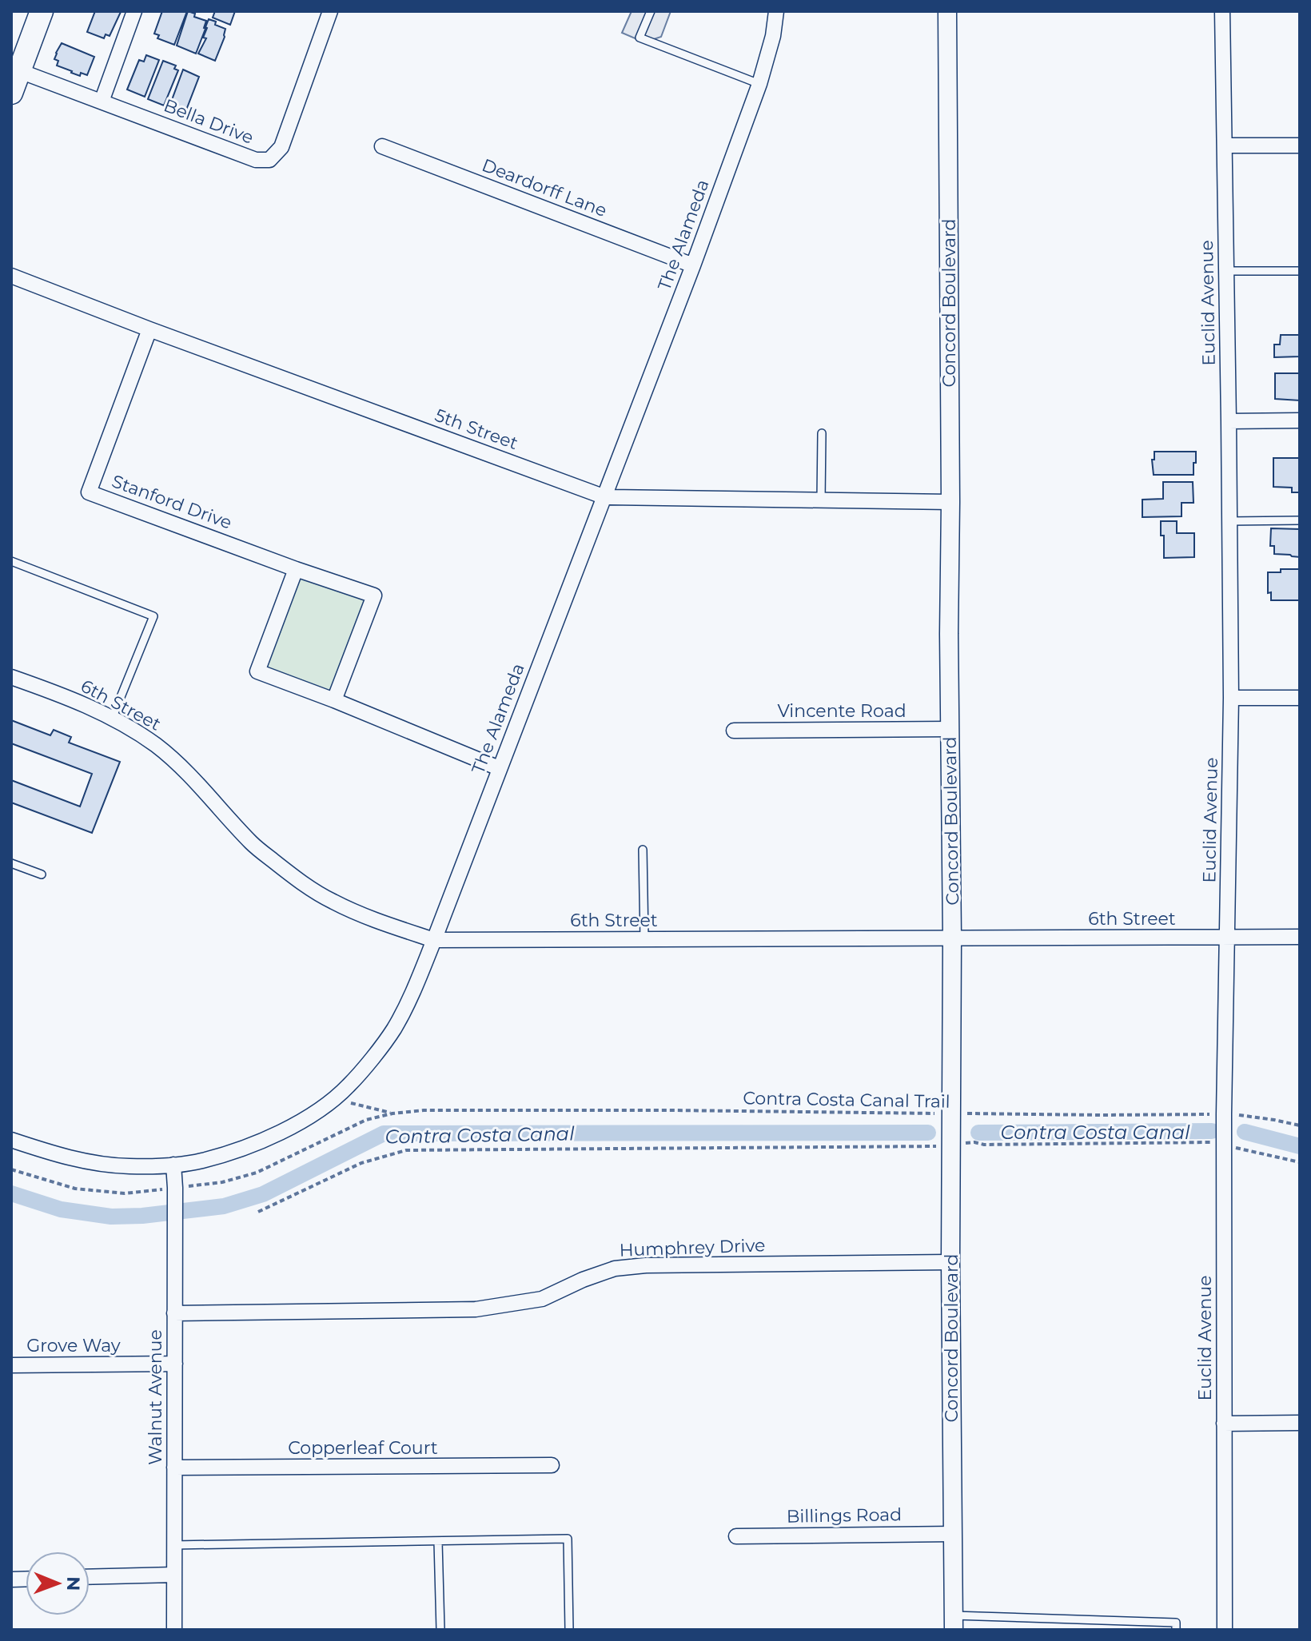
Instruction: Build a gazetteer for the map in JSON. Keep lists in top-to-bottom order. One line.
{"streets":{"street":["Bella Drive","Deardorff Lane","The Alameda","Concord Boulevard","Euclid Avenue","5th Street","Stanford Drive","6th Street","Vincente Road","Humphrey Drive","Grove Way","Walnut Avenue","Copperleaf Court","Billings Road"],"path":["Contra Costa Canal Trail"]},"crossings":[["Deardorff Lane","The Alameda"],["The Alameda","5th Street"],["The Alameda","6th Street"],["The Alameda","Contra Costa Canal Trail"],["The Alameda","Walnut Avenue"],["Concord Boulevard","5th Street"],["Concord Boulevard","6th Street"],["Concord Boulevard","Vincente Road"],["Concord Boulevard","Contra Costa Canal Trail"],["Concord Boulevard","Humphrey Drive"],["Concord Boulevard","Billings Road"],["Euclid Avenue","6th Street"],["Euclid Avenue","Contra Costa Canal Trail"],["5th Street","Stanford Drive"],["Contra Costa Canal Trail","Walnut Avenue"],["Humphrey Drive","Walnut Avenue"],["Grove Way","Walnut Avenue"],["Walnut Avenue","Copperleaf Court"]],"water":["Contra Costa Canal"],"north":"right"}
